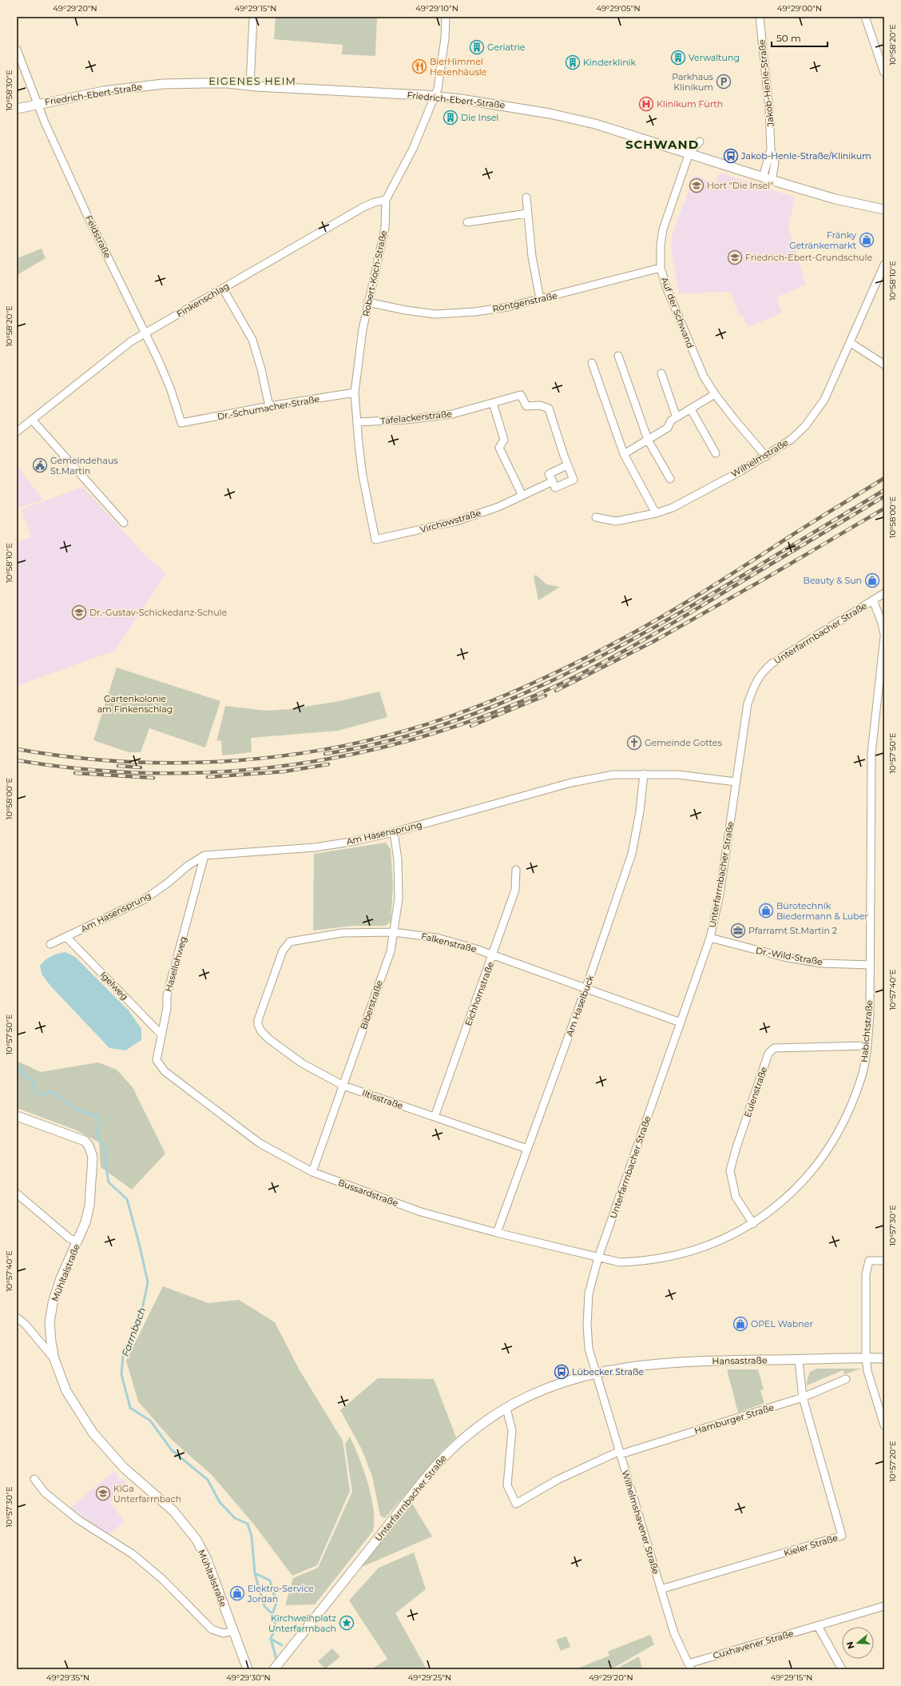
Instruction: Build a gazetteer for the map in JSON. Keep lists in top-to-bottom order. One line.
{"streets":{"street":["Jakob-Henle-Straße","Friedrich-Ebert-Straße","Feldstraße","Robert-Koch-Straße","Finkenschlag","Röntgenstraße","Auf der Schwand","Dr.-Schumacher-Straße","Tafelackerstraße","Wilhelmstraße","Virchowstraße","Unterfarrnbacher Straße","Am Hasensprung","Falkenstraße","Dr.-Wild-Straße","Hasellohweg","Igelweg","Eichhornstraße","Biberstraße","Am Haselbuck","Habichtstraße","Eulenstraße","Iltisstraße","Bussardstraße","Mühltalstraße","Hansastraße","Hamburger Straße","Wilhelmshavener Straße","Kieler Straße","Cuxhavener Straße"]},"crossings":[["Jakob-Henle-Straße","Friedrich-Ebert-Straße"],["Friedrich-Ebert-Straße","Feldstraße"],["Friedrich-Ebert-Straße","Robert-Koch-Straße"],["Friedrich-Ebert-Straße","Auf der Schwand"],["Feldstraße","Finkenschlag"],["Feldstraße","Dr.-Schumacher-Straße"],["Robert-Koch-Straße","Finkenschlag"],["Robert-Koch-Straße","Röntgenstraße"],["Robert-Koch-Straße","Dr.-Schumacher-Straße"],["Robert-Koch-Straße","Tafelackerstraße"],["Robert-Koch-Straße","Virchowstraße"],["Röntgenstraße","Auf der Schwand"],["Auf der Schwand","Wilhelmstraße"],["Unterfarrnbacher Straße","Am Hasensprung"],["Unterfarrnbacher Straße","Falkenstraße"],["Unterfarrnbacher Straße","Dr.-Wild-Straße"],["Unterfarrnbacher Straße","Habichtstraße"],["Unterfarrnbacher Straße","Bussardstraße"],["Unterfarrnbacher Straße","Hansastraße"],["Unterfarrnbacher Straße","Hamburger Straße"],["Unterfarrnbacher Straße","Wilhelmshavener Straße"],["Am Hasensprung","Hasellohweg"],["Am Hasensprung","Igelweg"],["Am Hasensprung","Biberstraße"],["Am Hasensprung","Am Haselbuck"],["Falkenstraße","Eichhornstraße"],["Falkenstraße","Biberstraße"],["Falkenstraße","Am Haselbuck"],["Falkenstraße","Iltisstraße"],["Dr.-Wild-Straße","Habichtstraße"],["Hasellohweg","Igelweg"],["Hasellohweg","Bussardstraße"],["Eichhornstraße","Iltisstraße"],["Biberstraße","Iltisstraße"],["Biberstraße","Bussardstraße"],["Am Haselbuck","Iltisstraße"],["Am Haselbuck","Bussardstraße"],["Habichtstraße","Eulenstraße"],["Habichtstraße","Bussardstraße"],["Hansastraße","Wilhelmshavener Straße"],["Hansastraße","Kieler Straße"],["Hamburger Straße","Wilhelmshavener Straße"],["Hamburger Straße","Kieler Straße"],["Wilhelmshavener Straße","Kieler Straße"],["Wilhelmshavener Straße","Cuxhavener Straße"]],"districts":["EIGENES HEIM","SCHWAND"],"water":["Farrnbach"],"parks":["Gartenkolonie am Finkenschlag"],"places":{"building":["Geriatrie","Verwaltung","Kinderklinik","Die Insel"],"restaurant":["BierHimmel Hexenhäusle"],"parking":["Parkhaus Klinikum"],"hospital":["Klinikum Fürth"],"bus stop":["Jakob-Henle-Straße/Klinikum","Lübecker Straße"],"school or university":["Hort \"Die Insel\"","Friedrich-Ebert-Grundschule","Dr.-Gustav-Schickedanz-Schule","KiGa Unterfarrnbach"],"shop":["Fränky Getränkemarkt","Beauty & Sun","Bürotechnik Biedermann & Luber","OPEL Wabner","Elektro-Service Jordan"],"public building":["Gemeindehaus St.Martin"],"church":["Gemeinde Gottes"],"office":["Pfarramt St.Martin 2"],"place":["Kirchweihplatz Unterfarrnbach"]},"scale_bar":"50 m","north":"left","coordinates":["49°29'20\"N","49°29'15\"N","49°29'10\"N","49°29'05\"N","49°29'00\"N","10°58'20\"E","10°58'30\"E","10°58'10\"E","10°58'00\"E","10°57'50\"E","10°57'40\"E","10°57'30\"E","10°57'20\"E","49°29'35\"N","49°29'30\"N","49°29'25\"N"]}
